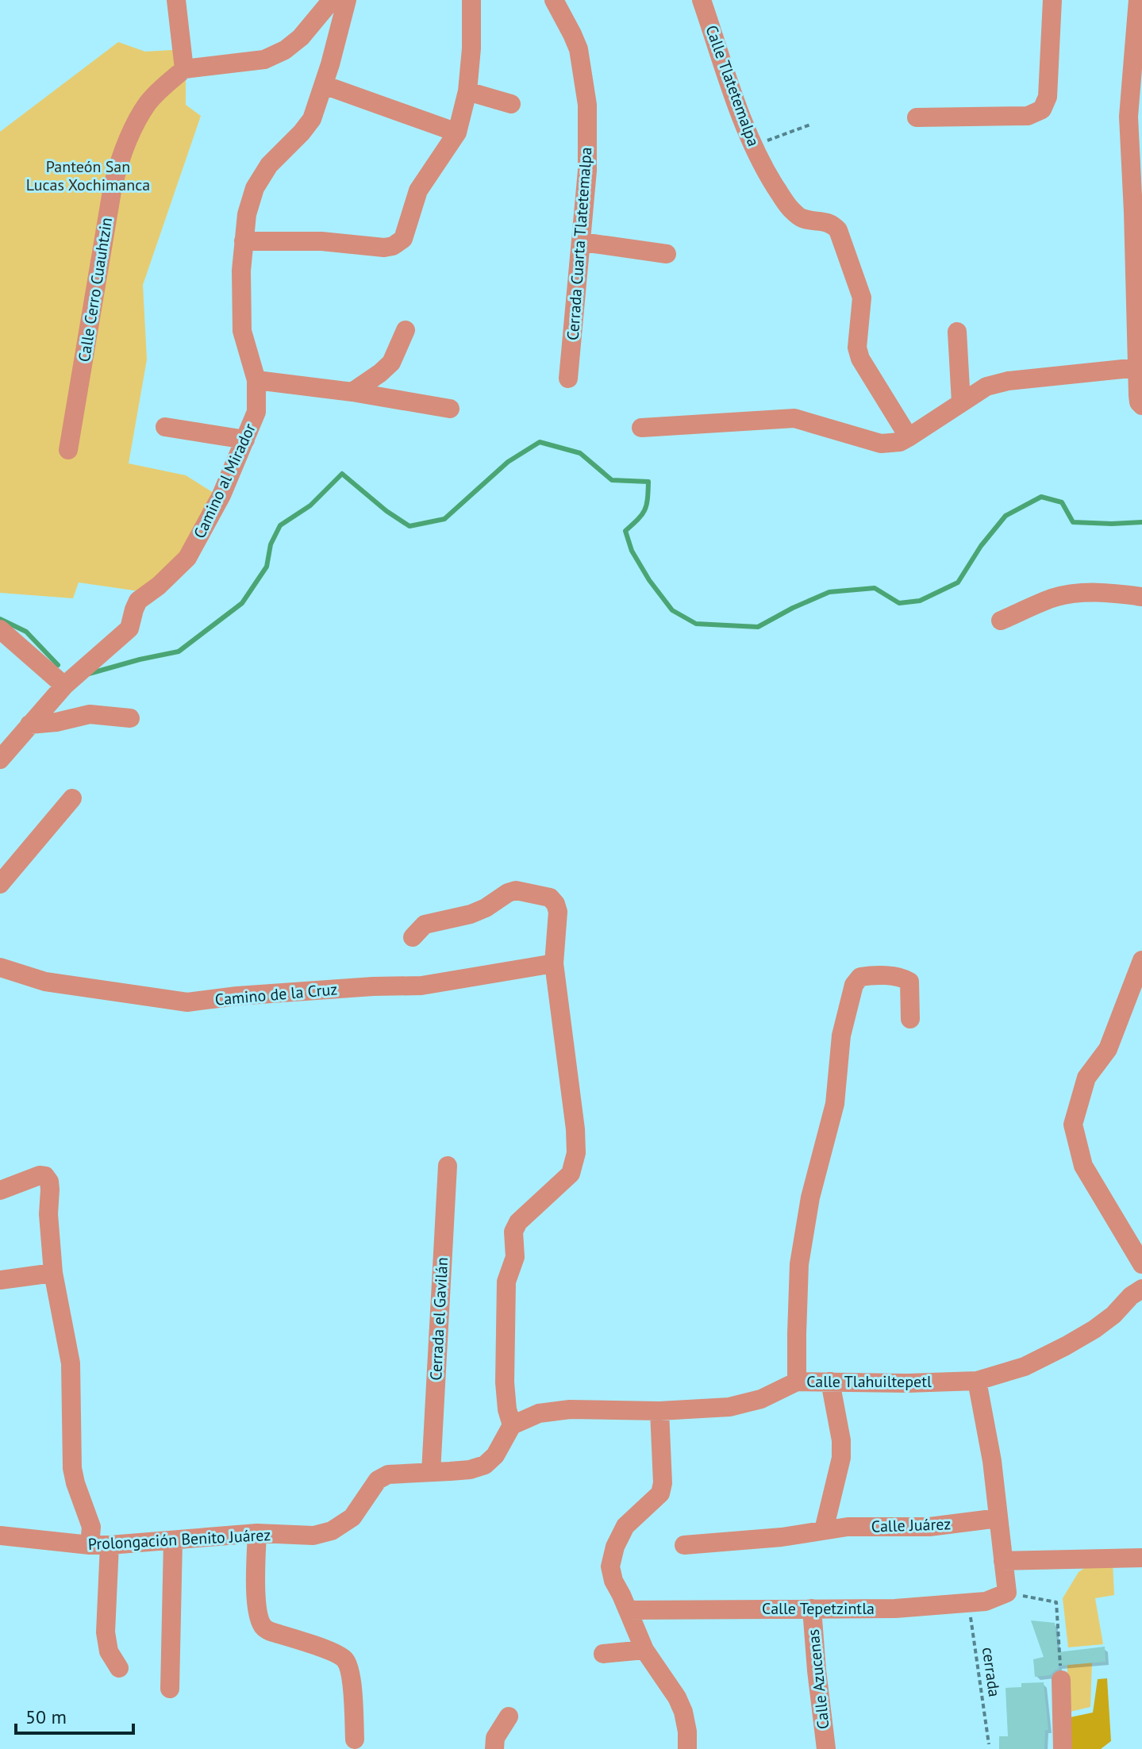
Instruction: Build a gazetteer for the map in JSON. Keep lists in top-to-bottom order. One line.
{"streets":{"street":["Calle Tlatetemalpa","Cerrada Cuarta Tlatetemalpa","Calle Cerro Cuauhtzin","Camino al Mirador","Camino de la Cruz","Cerrada el Gavilán","Calle Tlahuiltepetl","Calle Juárez","Prolongación Benito Juárez","Calle Tepetzintla","Calle Azucenas"],"path":["cerrada"]},"crossings":[["Cerrada el Gavilán","Prolongación Benito Juárez"],["Calle Tlahuiltepetl","Prolongación Benito Juárez"],["Calle Tepetzintla","cerrada"],["Calle Tepetzintla","Calle Azucenas"]],"parks":["Panteón San Lucas Xochimanca"],"scale_bar":"50 m"}
